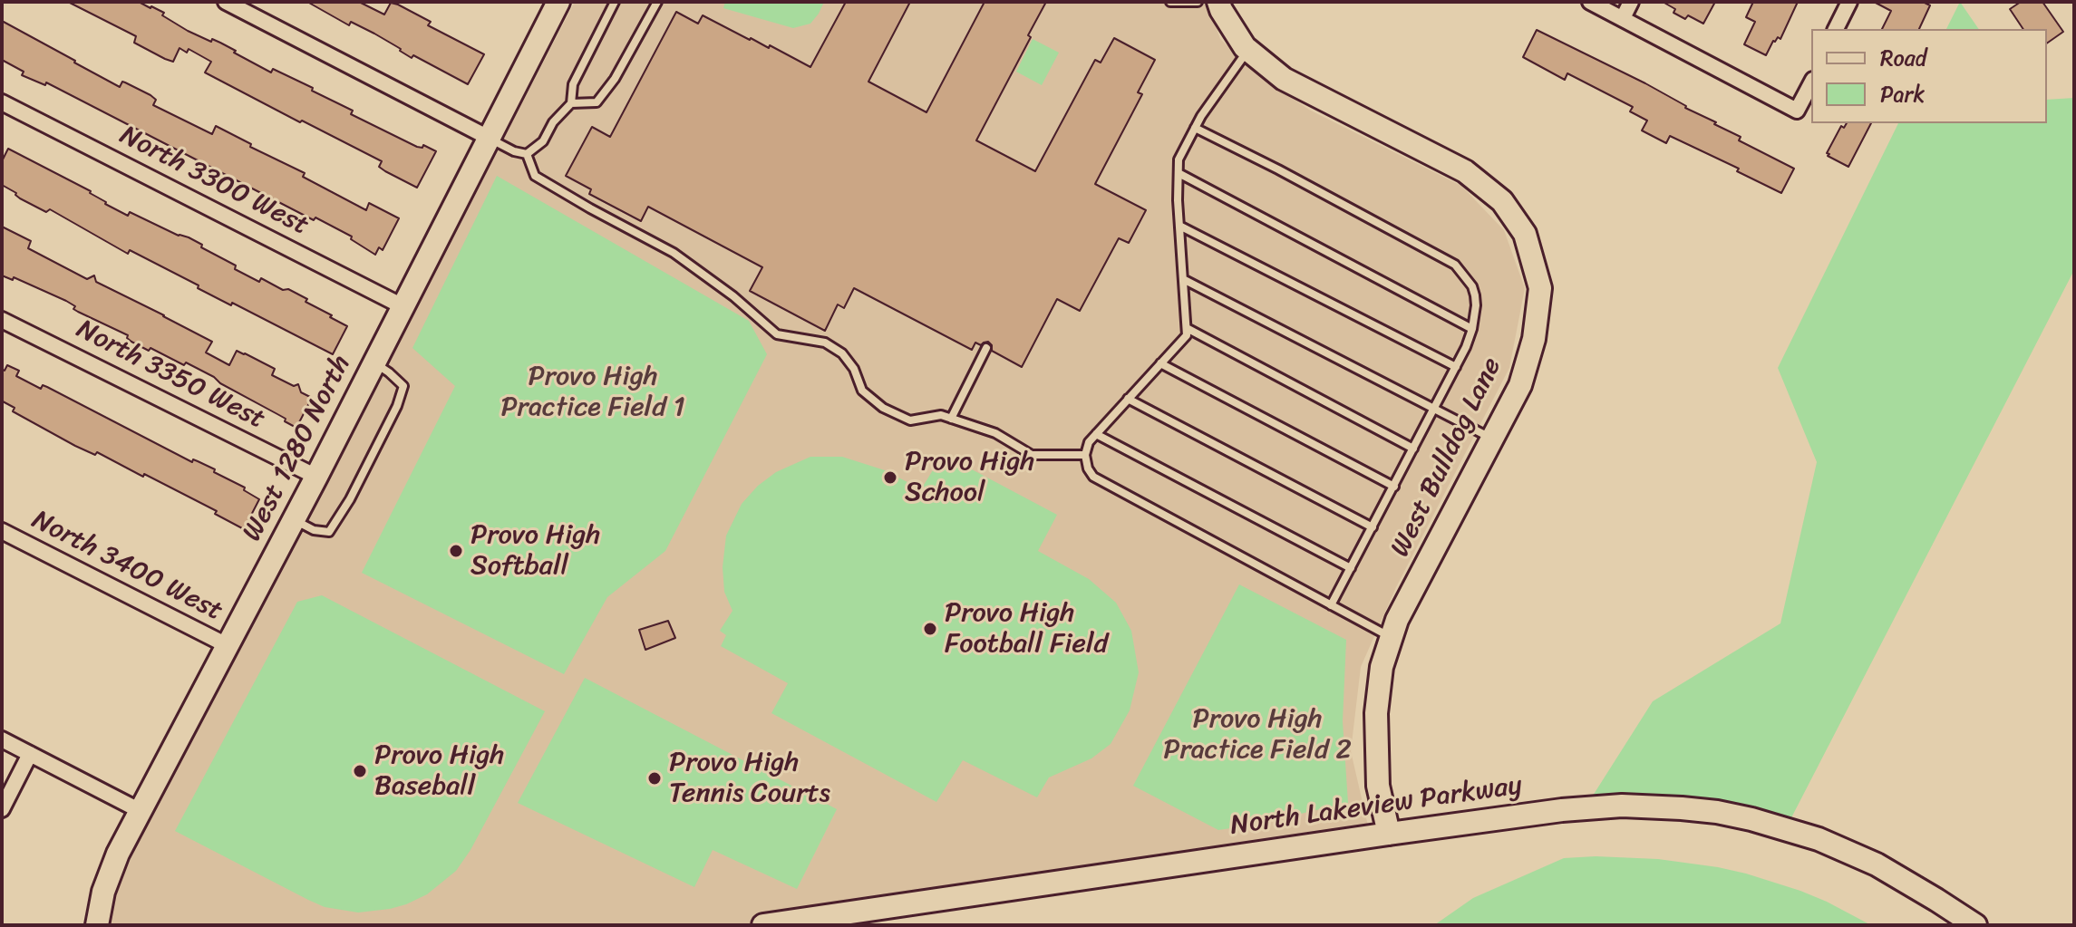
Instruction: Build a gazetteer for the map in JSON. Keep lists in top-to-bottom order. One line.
{"streets":{"street":["North 3300 West","North 3350 West","West 1280 North","West Bulldog Lane","North 3400 West","North Lakeview Parkway"]},"crossings":[["North 3300 West","West 1280 North"],["North 3350 West","West 1280 North"],["West 1280 North","North 3400 West"],["West Bulldog Lane","North Lakeview Parkway"]],"parks":["Provo High Practice Field 1","Provo High Practice Field 2"],"places":["Provo High School","Provo High Softball","Provo High Football Field","Provo High Baseball","Provo High Tennis Courts"],"legend":["Road","Park"]}
